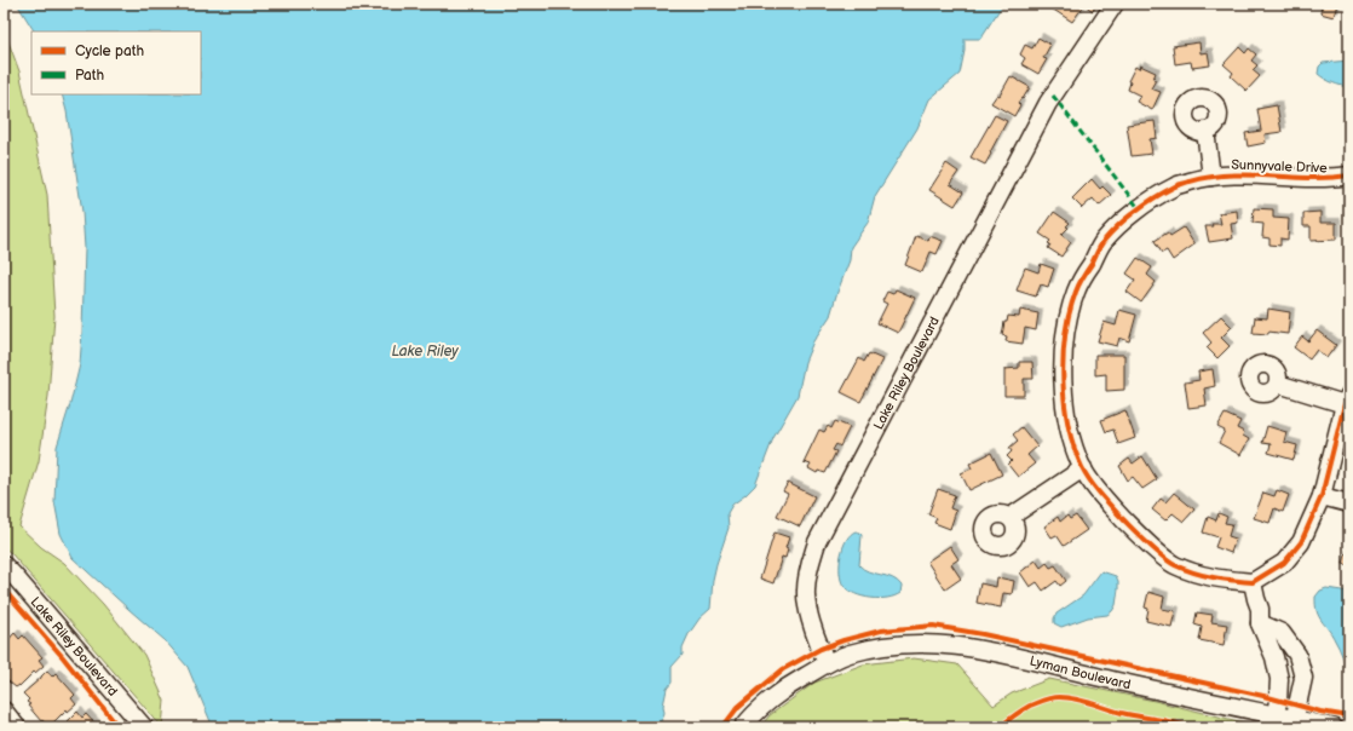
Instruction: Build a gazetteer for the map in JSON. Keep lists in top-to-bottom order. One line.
{"streets":{"street":["Sunnyvale Drive","Lake Riley Boulevard","Lyman Boulevard"]},"crossings":[["Lake Riley Boulevard","Lyman Boulevard"]],"water":["Lake Riley"],"legend":["Cycle path","Path"]}
